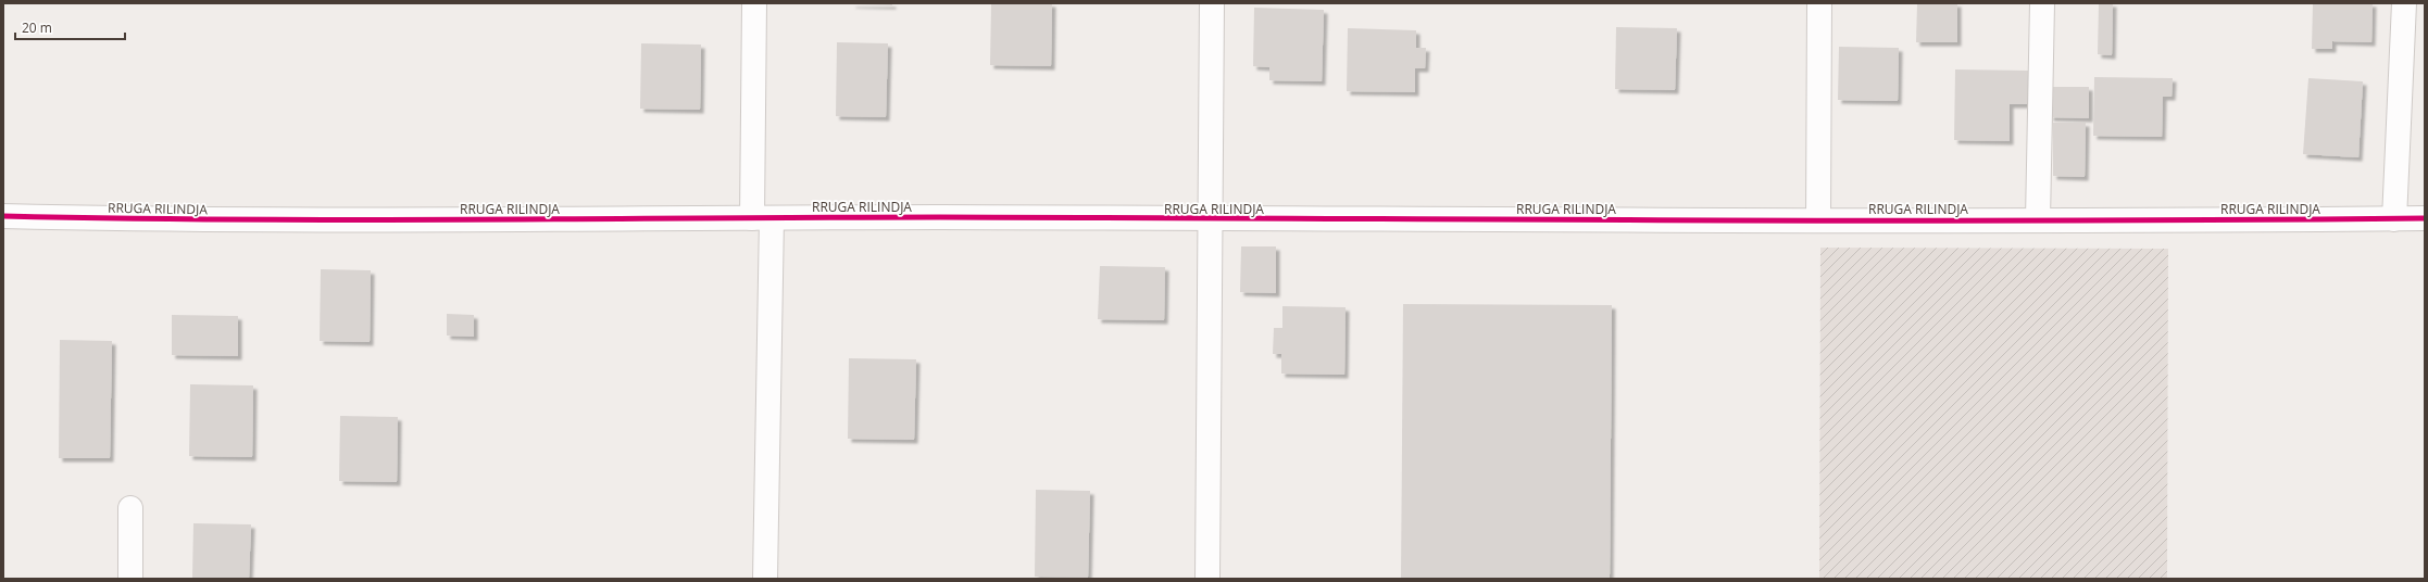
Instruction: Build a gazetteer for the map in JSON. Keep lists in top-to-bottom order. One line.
{"streets":{"street":["RRUGA RILINDJA"]},"scale_bar":"20 m"}
